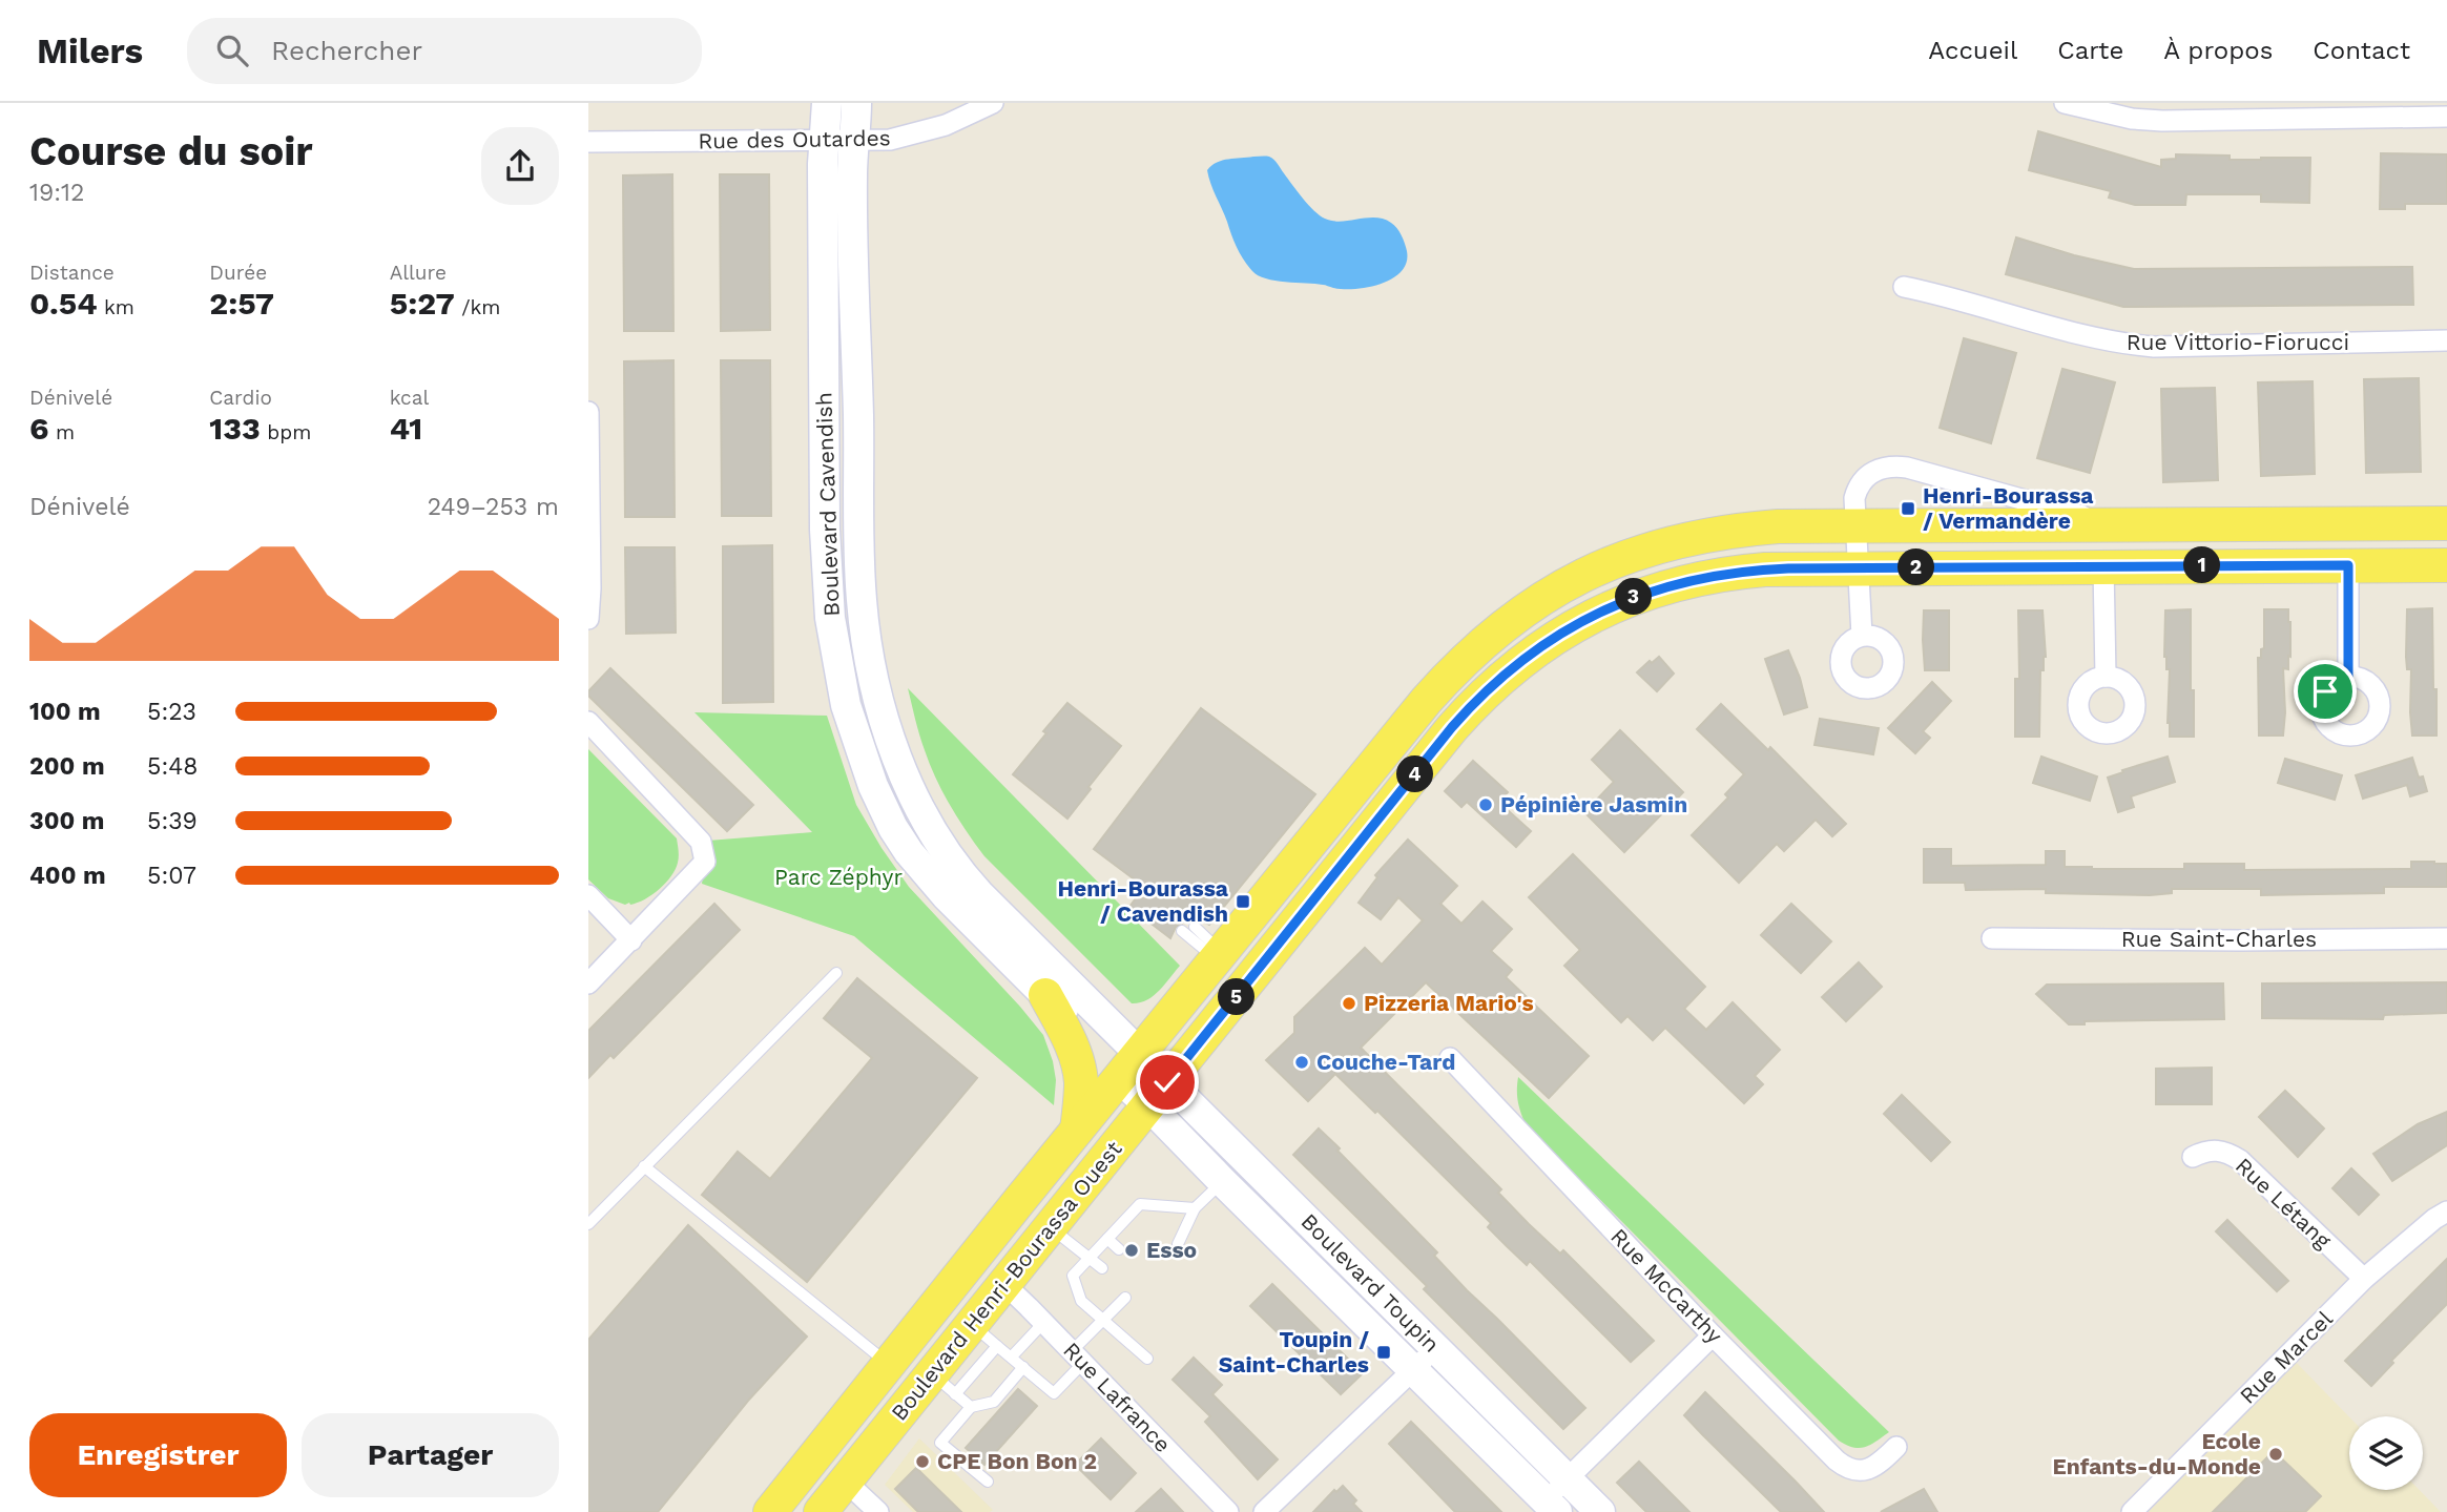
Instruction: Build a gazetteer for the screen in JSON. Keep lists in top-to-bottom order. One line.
{"streets":{"main road":["Boulevard Cavendish","Boulevard Henri-Bourassa Ouest","Boulevard Toupin"],"street":["Rue des Outardes","Rue Vittorio-Fiorucci","Rue Saint-Charles","Rue Létang","Rue McCarthy","Rue Marcel","Rue Lafrance"]},"crossings":[["Rue des Outardes","Boulevard Cavendish"],["Boulevard Cavendish","Boulevard Henri-Bourassa Ouest"],["Boulevard Cavendish","Boulevard Toupin"],["Rue Létang","Rue Marcel"],["Boulevard Henri-Bourassa Ouest","Boulevard Toupin"],["Boulevard Henri-Bourassa Ouest","Rue Lafrance"]],"parks":["Parc Zéphyr"],"places":{"transit":["Henri-Bourassa / Vermandère","Henri-Bourassa / Cavendish","Toupin / Saint-Charles"],"other":["Pépinière Jasmin","Pizzeria Mario's","Couche-Tard","Esso","Ecole Enfants-du-Monde","CPE Bon Bon 2"]},"page":{"header":"Milers","search":"Rechercher","nav":["Accueil","Carte","À propos","Contact"],"heading":["Course du soir","19:12"],"stats":[["Distance","0.54 km"],["Durée","2:57"],["Allure","5:27 /km"],["Dénivelé","6 m"],["Cardio","133 bpm"],["kcal","41"]],"chart":["Dénivelé","249–253 m"],"pins":["1","2","3","4","5"],"list":[{"name":"100 m","note":"5:23"},{"name":"200 m","note":"5:48"},{"name":"300 m","note":"5:39"},{"name":"400 m","note":"5:07"}],"buttons":["Enregistrer","Partager"]}}
